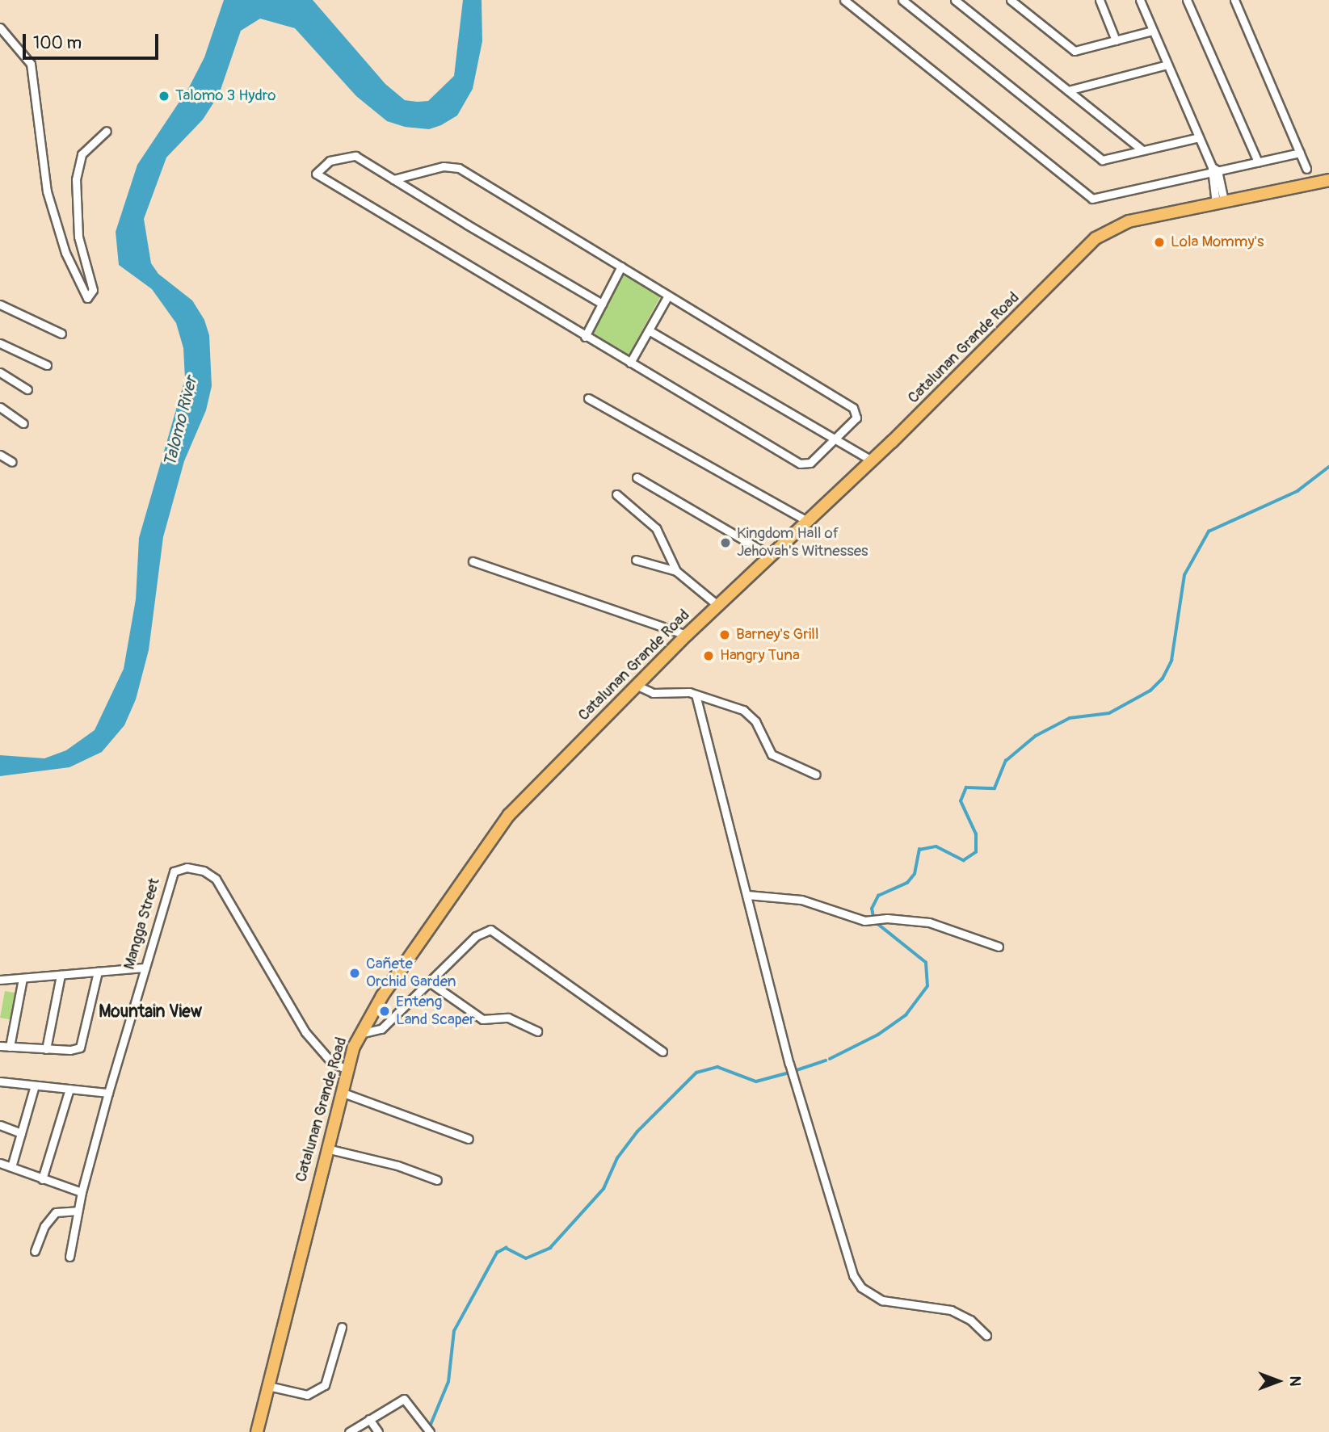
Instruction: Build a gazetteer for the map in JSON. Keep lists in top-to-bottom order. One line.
{"streets":{"main road":["Catalunan Grande Road"],"street":["Mangga Street"]},"crossings":[["Catalunan Grande Road","Mangga Street"]],"districts":["Mountain View"],"water":["Talomo River"],"places":["Talomo 3 Hydro","Lola Mommy's","Kingdom Hall of Jehovah's Witnesses","Barney's Grill","Hangry Tuna","Cañete Orchid Garden","Enteng Land Scaper"],"scale_bar":"100 m","north":"right"}
